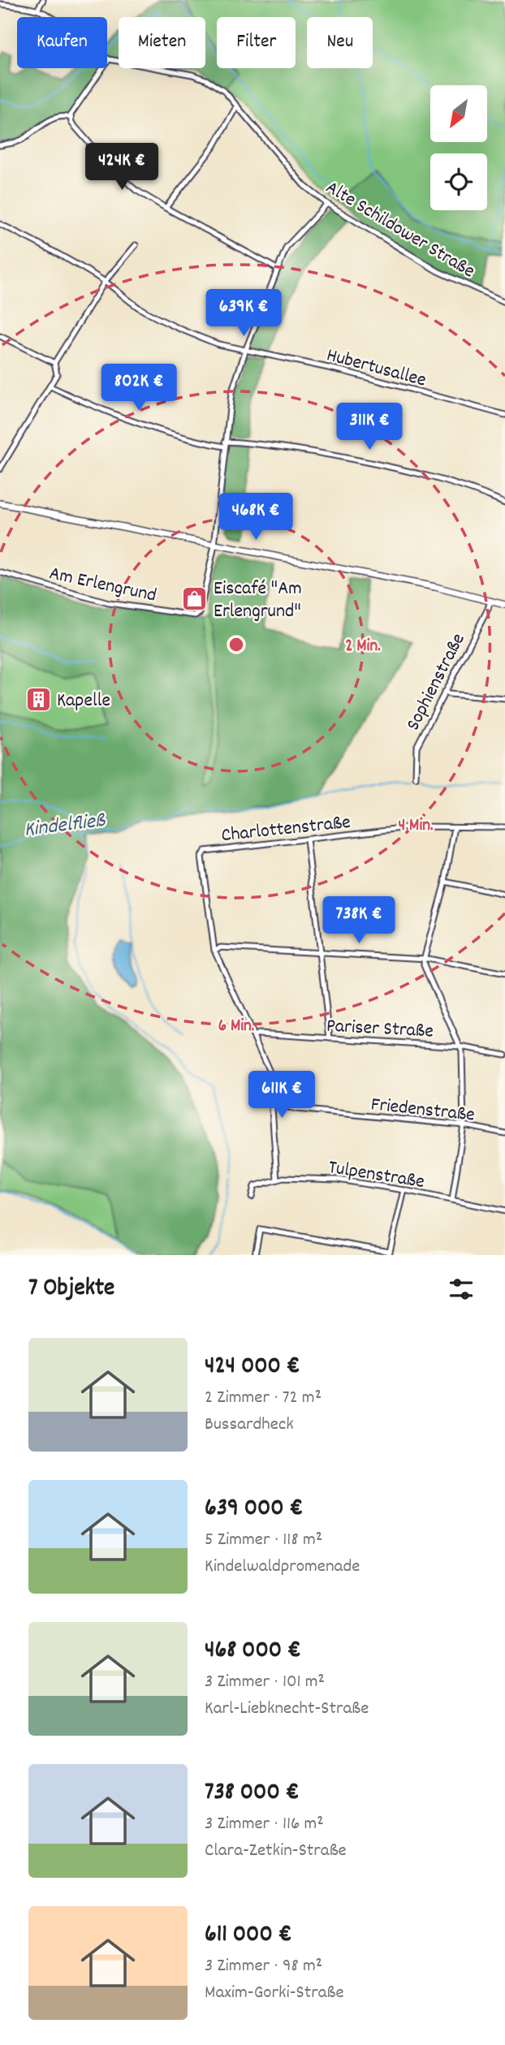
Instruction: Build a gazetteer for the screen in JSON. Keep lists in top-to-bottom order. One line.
{"streets":{"street":["Alte Schildower Straße","Hubertusallee","Am Erlengrund","Sophienstraße","Charlottenstraße","Pariser Straße","Friedenstraße","Tulpenstraße"]},"water":["Kindelfließ"],"places":{"shop":["Eiscafé \"Am Erlengrund\""],"building":["Kapelle"]},"north":"bottom left","page":{"chip":["Kaufen","Mieten","Filter","Neu"],"price":["424K €","639K €","802K €","311K €","468K €","738K €","611K €"],"heading":"7 Objekte","list":[{"name":"424 000 €","note":"2 Zimmer · 72 m² · Bussardheck"},{"name":"639 000 €","note":"5 Zimmer · 118 m² · Kindelwaldpromenade"},{"name":"468 000 €","note":"3 Zimmer · 101 m² · Karl-Liebknecht-Straße"},{"name":"738 000 €","note":"3 Zimmer · 116 m² · Clara-Zetkin-Straße"},{"name":"611 000 €","note":"3 Zimmer · 98 m² · Maxim-Gorki-Straße"}]},"rings":["2 Min.","4 Min.","6 Min."]}
